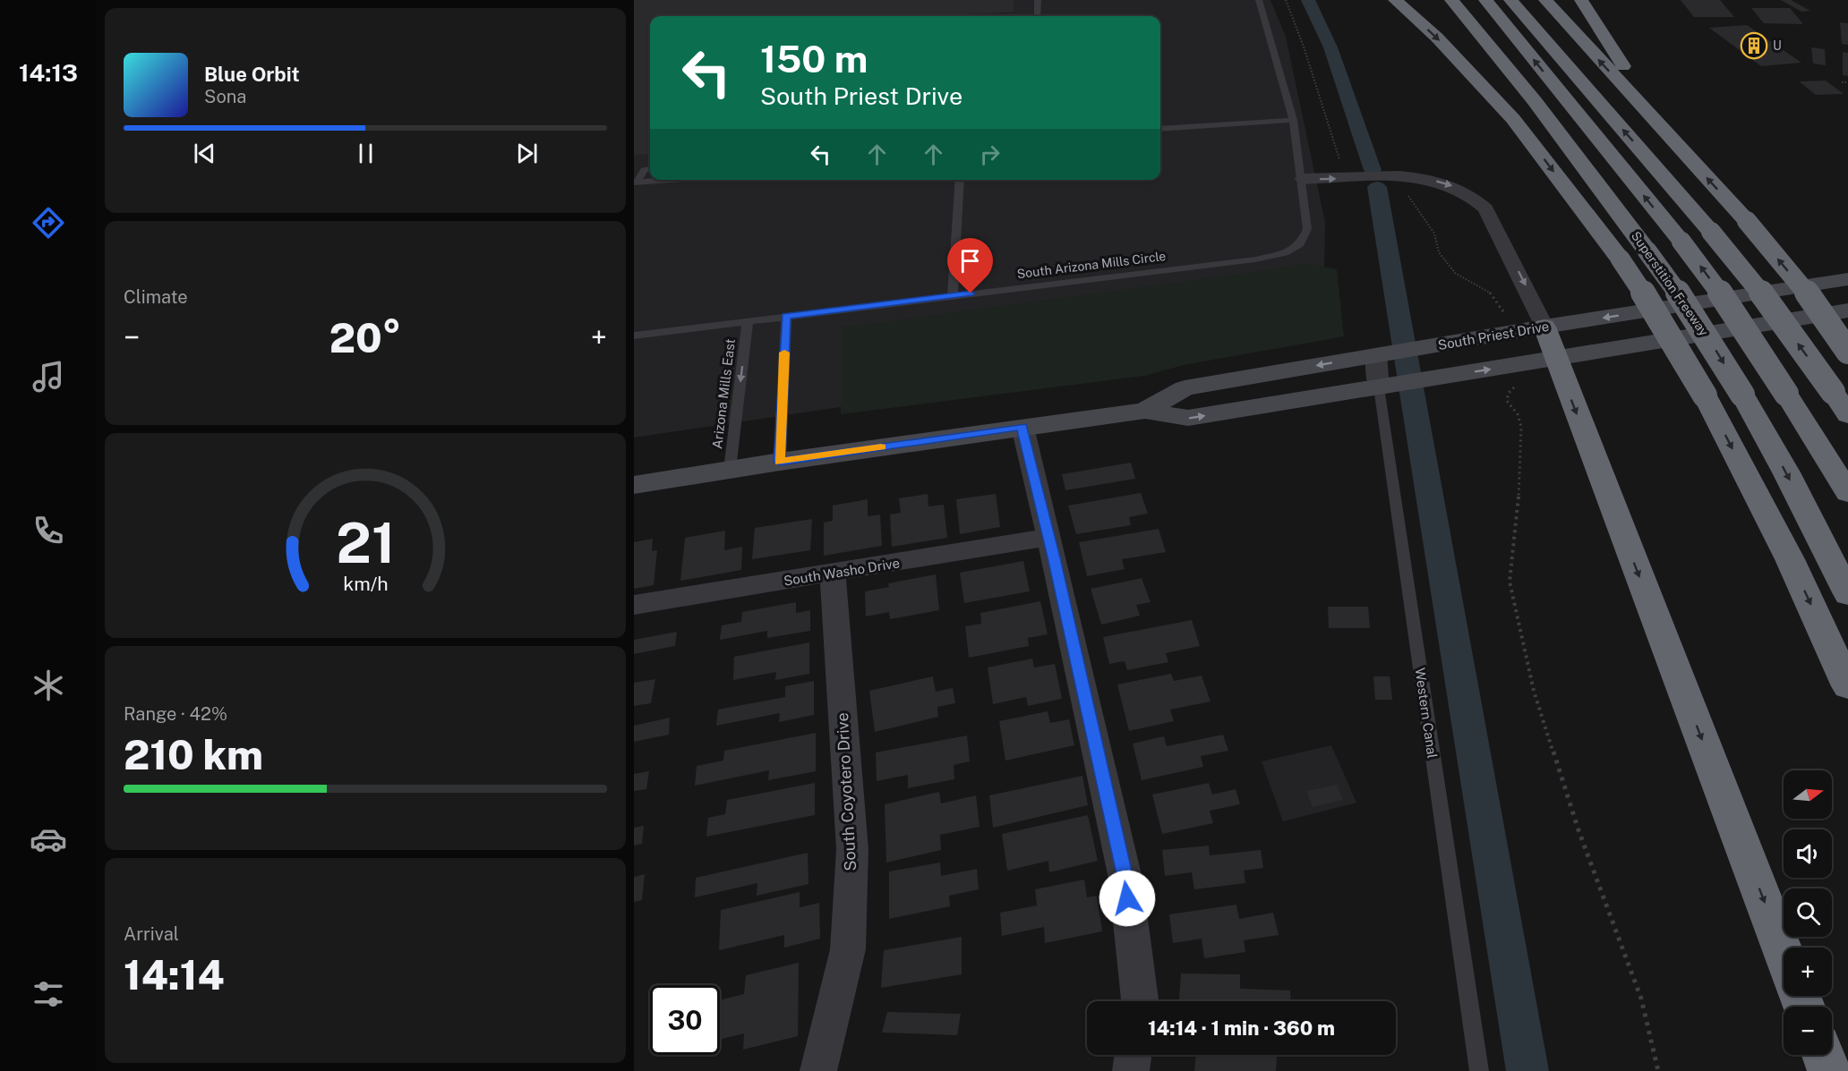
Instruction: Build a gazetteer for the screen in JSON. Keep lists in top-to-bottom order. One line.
{"streets":{"highway":["Superstition Freeway"],"main road":["South Priest Drive"],"street":["South Washo Drive","Western Canal","South Coyotero Drive"],"lane":["South Arizona Mills Circle","Arizona Mills East"]},"crossings":[["South Arizona Mills Circle","Arizona Mills East"],["South Priest Drive","Arizona Mills East"],["South Priest Drive","Western Canal"],["South Washo Drive","South Coyotero Drive"]],"places":{"building":["U"]},"north":"right","page":{"tabs":"14:13","turn":["150 m","South Priest Drive"],"song":["Blue Orbit","Sona"],"tile":["Climate",["Range · 42%","210 km"],["Arrival","14:14"]],"heat":["−","20°","+"],"map_buttons":["+","−"],"limit":"30","trip":"14:14 · 1 min · 360 m","gauge":["21","km/h"]}}
